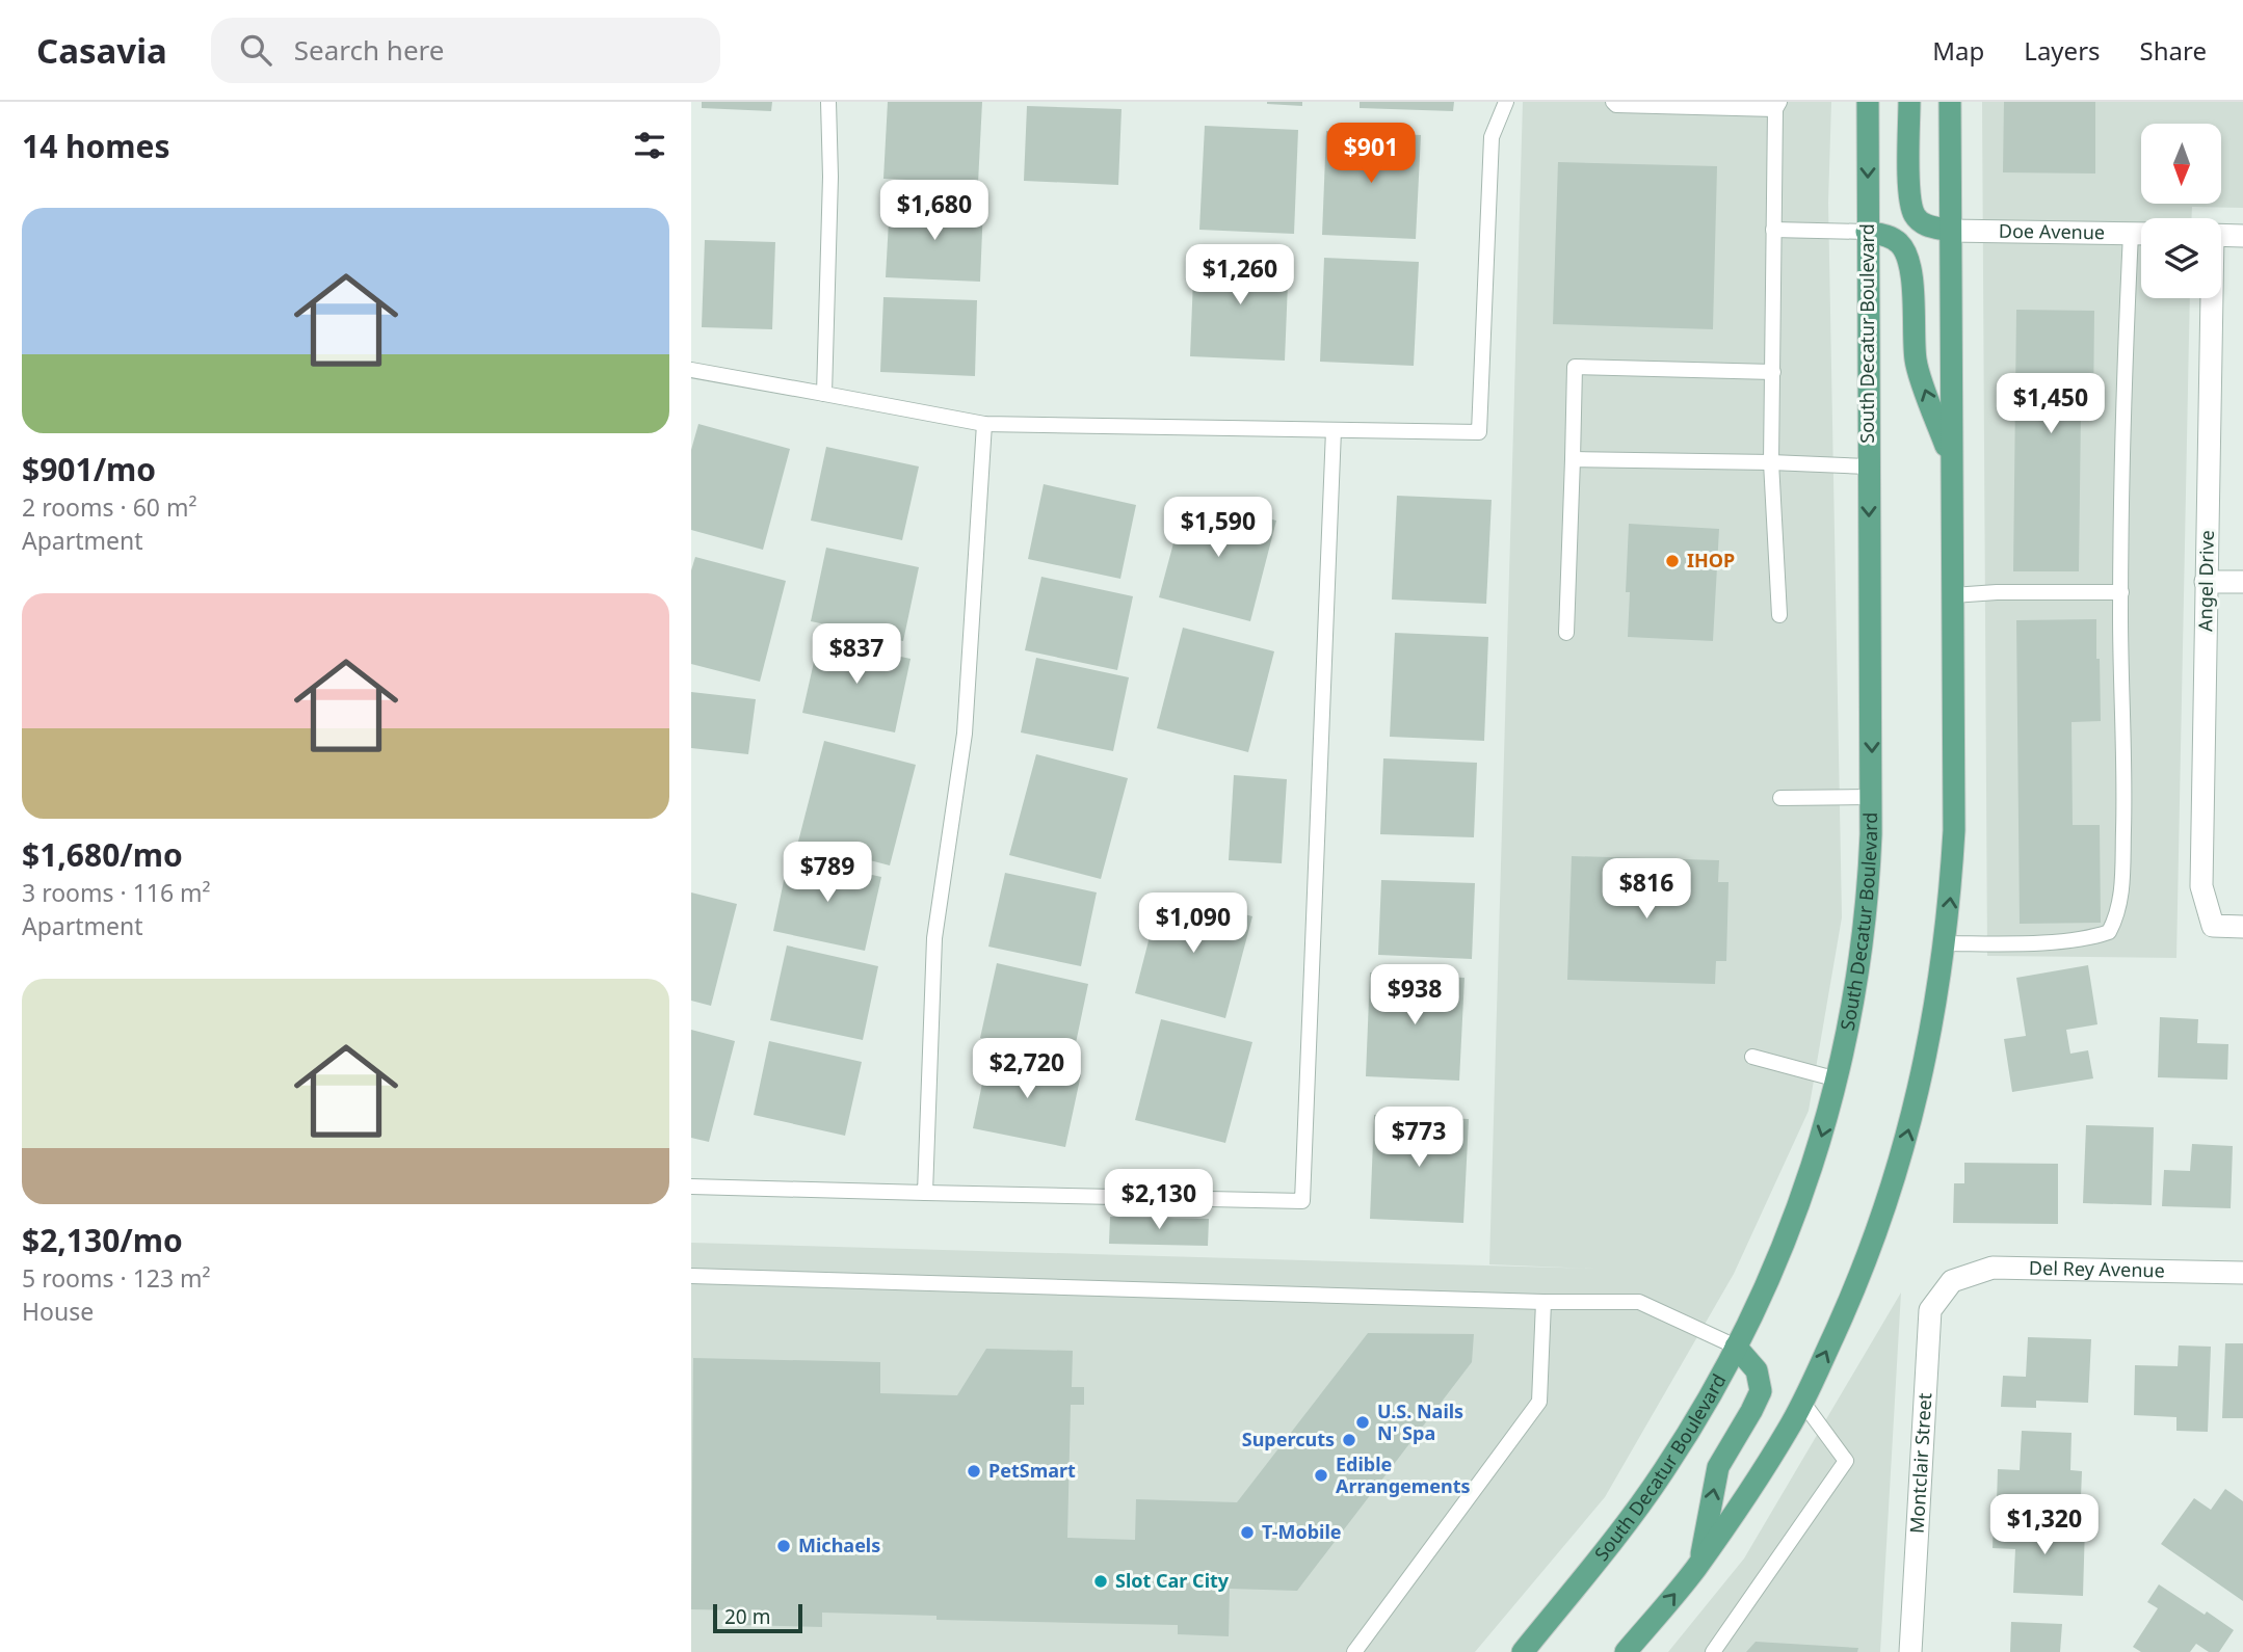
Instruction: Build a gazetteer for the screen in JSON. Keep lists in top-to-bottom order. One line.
{"streets":{"main road":["South Decatur Boulevard"],"street":["Doe Avenue","Angel Drive","Del Rey Avenue","Montclair Street"]},"crossings":[["Del Rey Avenue","Montclair Street"]],"places":["IHOP","U.S. Nails N' Spa","Supercuts","PetSmart","Edible Arrangements","T-Mobile","Michaels","Slot Car City"],"scale_bar":"20 m","north":"bottom","page":{"header":"Casavia","search":"Search here","nav":["Map","Layers","Share"],"heading":"14 homes","price":["$901","$1,680","$1,260","$1,450","$1,590","$837","$789","$816","$1,090","$938","$2,720","$773","$2,130","$1,320"],"list":[{"name":"$901/mo","note":"2 rooms · 60 m² · Apartment"},{"name":"$1,680/mo","note":"3 rooms · 116 m² · Apartment"},{"name":"$2,130/mo","note":"5 rooms · 123 m² · House"}],"scale":"20 m"}}
